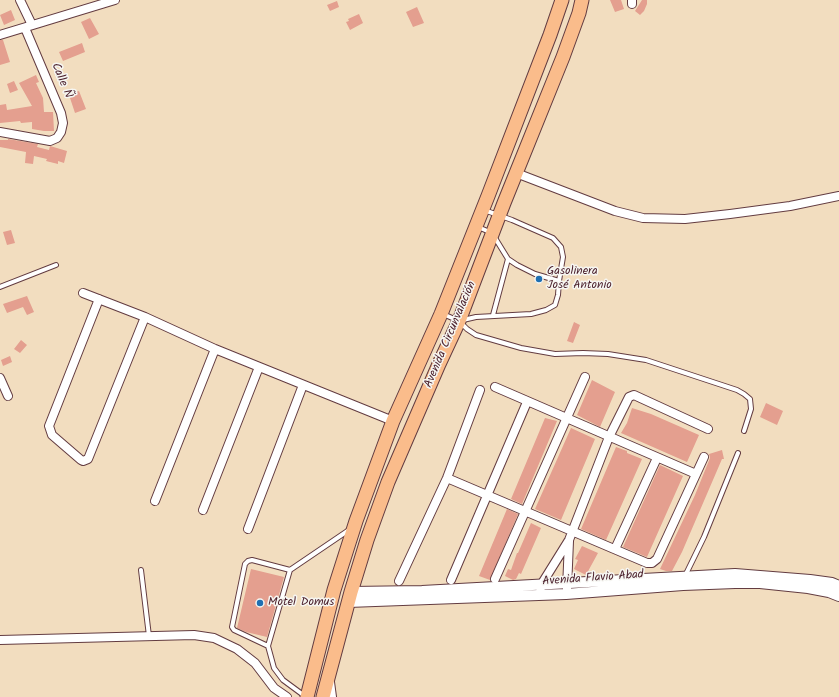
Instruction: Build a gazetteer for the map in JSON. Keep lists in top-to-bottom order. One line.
{"streets":{"highway":["Avenida Circunvalación"],"street":["Calle Ñ","Avenida Flavio Abad"]},"crossings":[["Avenida Circunvalación","Avenida Flavio Abad"]],"places":["Gasolinera José Antonio","Motel Domus"]}
